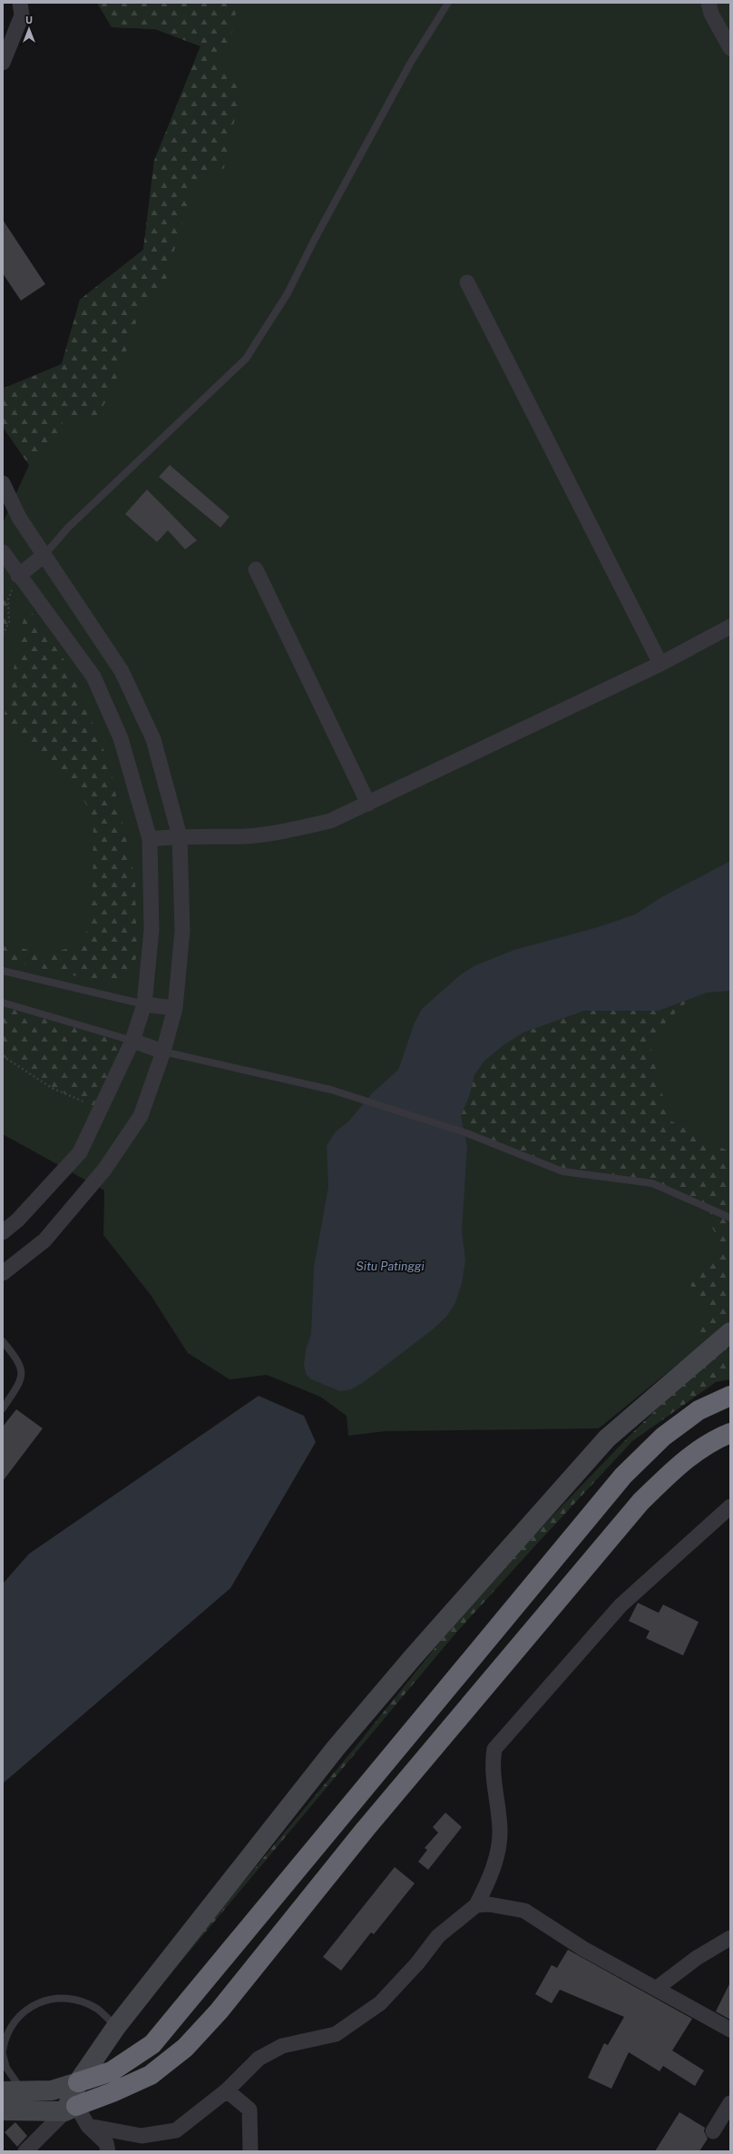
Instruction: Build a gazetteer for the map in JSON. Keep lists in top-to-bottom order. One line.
{"water":["Situ Patinggi"],"north":"top"}
